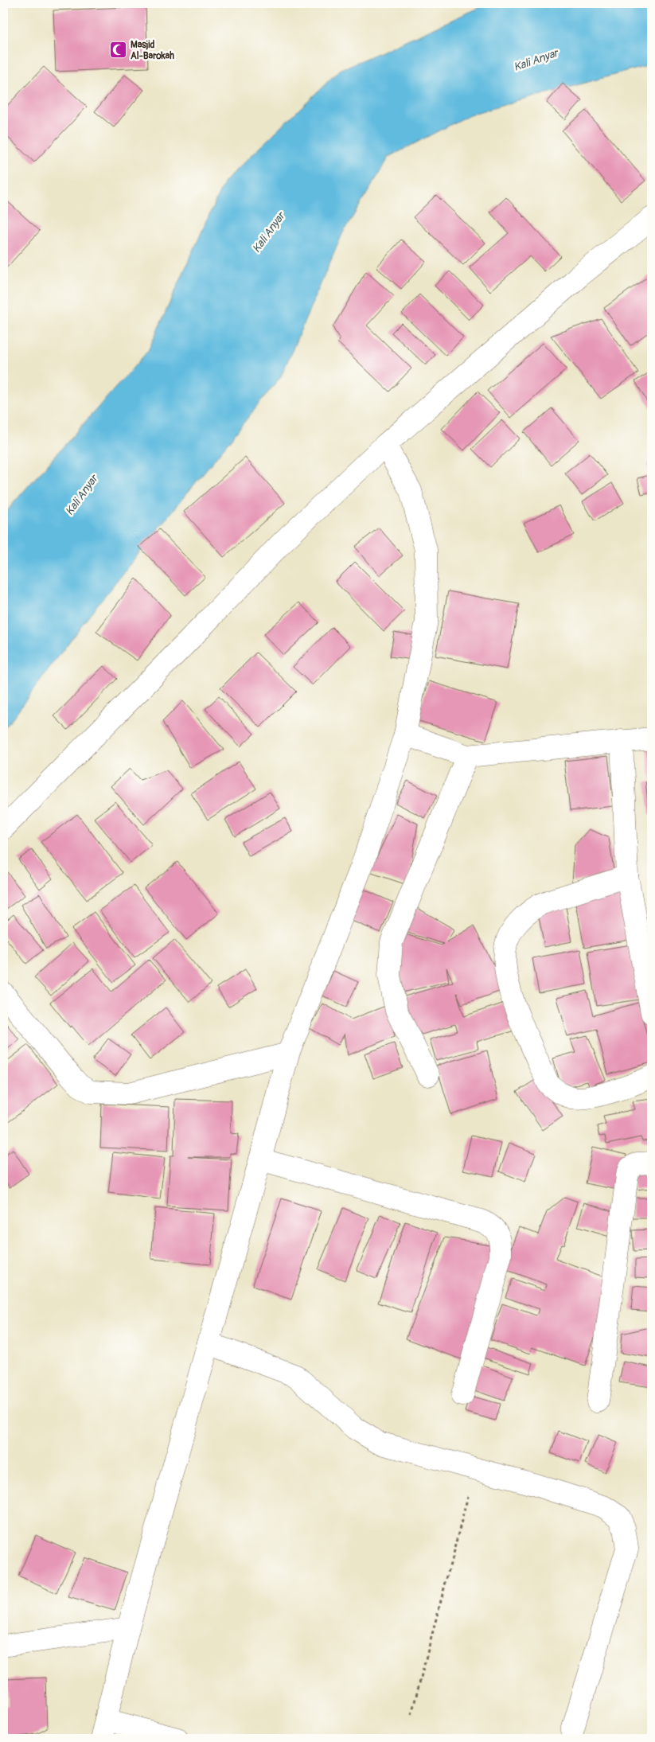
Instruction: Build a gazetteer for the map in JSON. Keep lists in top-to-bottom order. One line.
{"water":["Kali Anyar"],"places":{"mosque":["Masjid Al-Barokah"]}}
